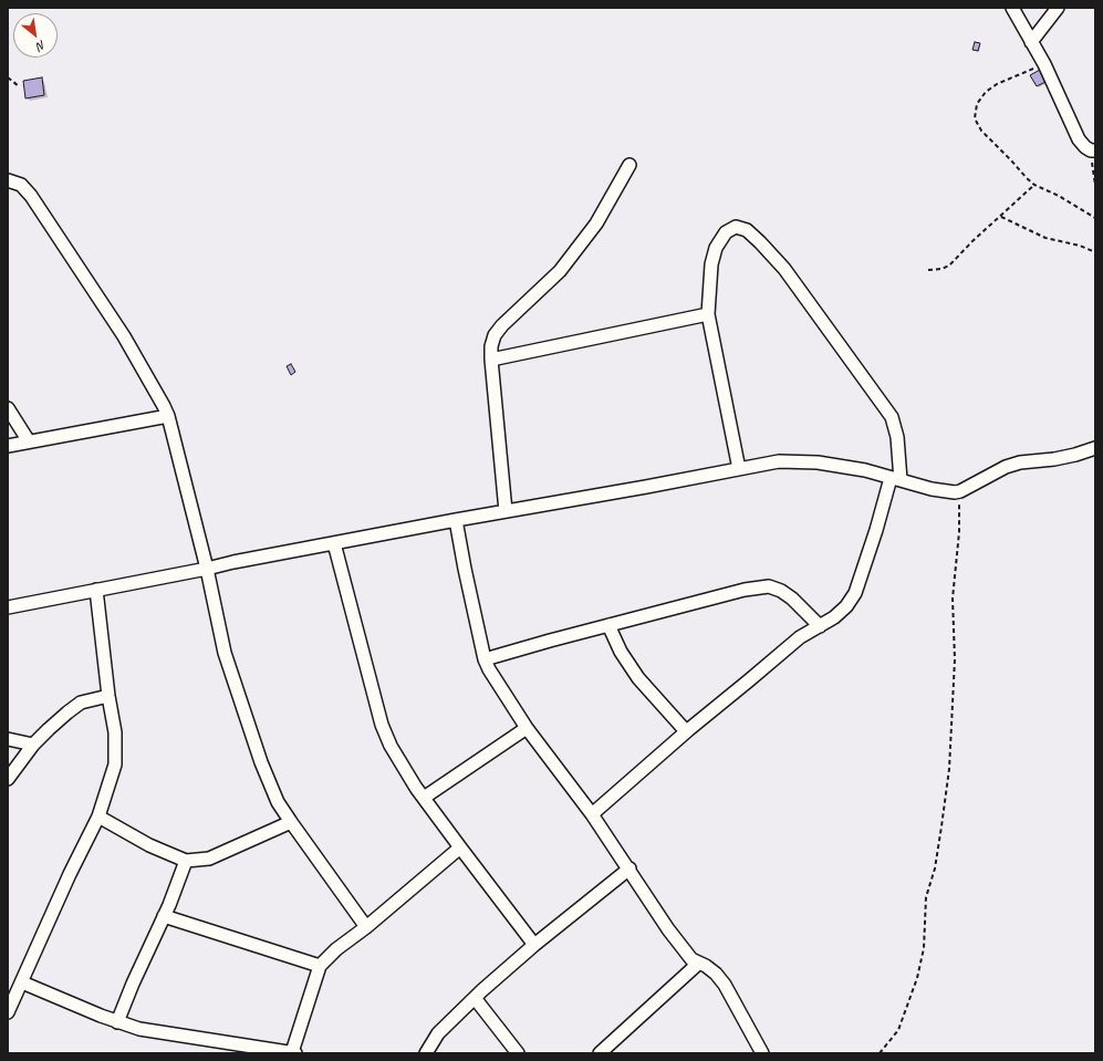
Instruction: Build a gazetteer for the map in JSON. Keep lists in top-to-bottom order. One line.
{"north":"bottom right"}
